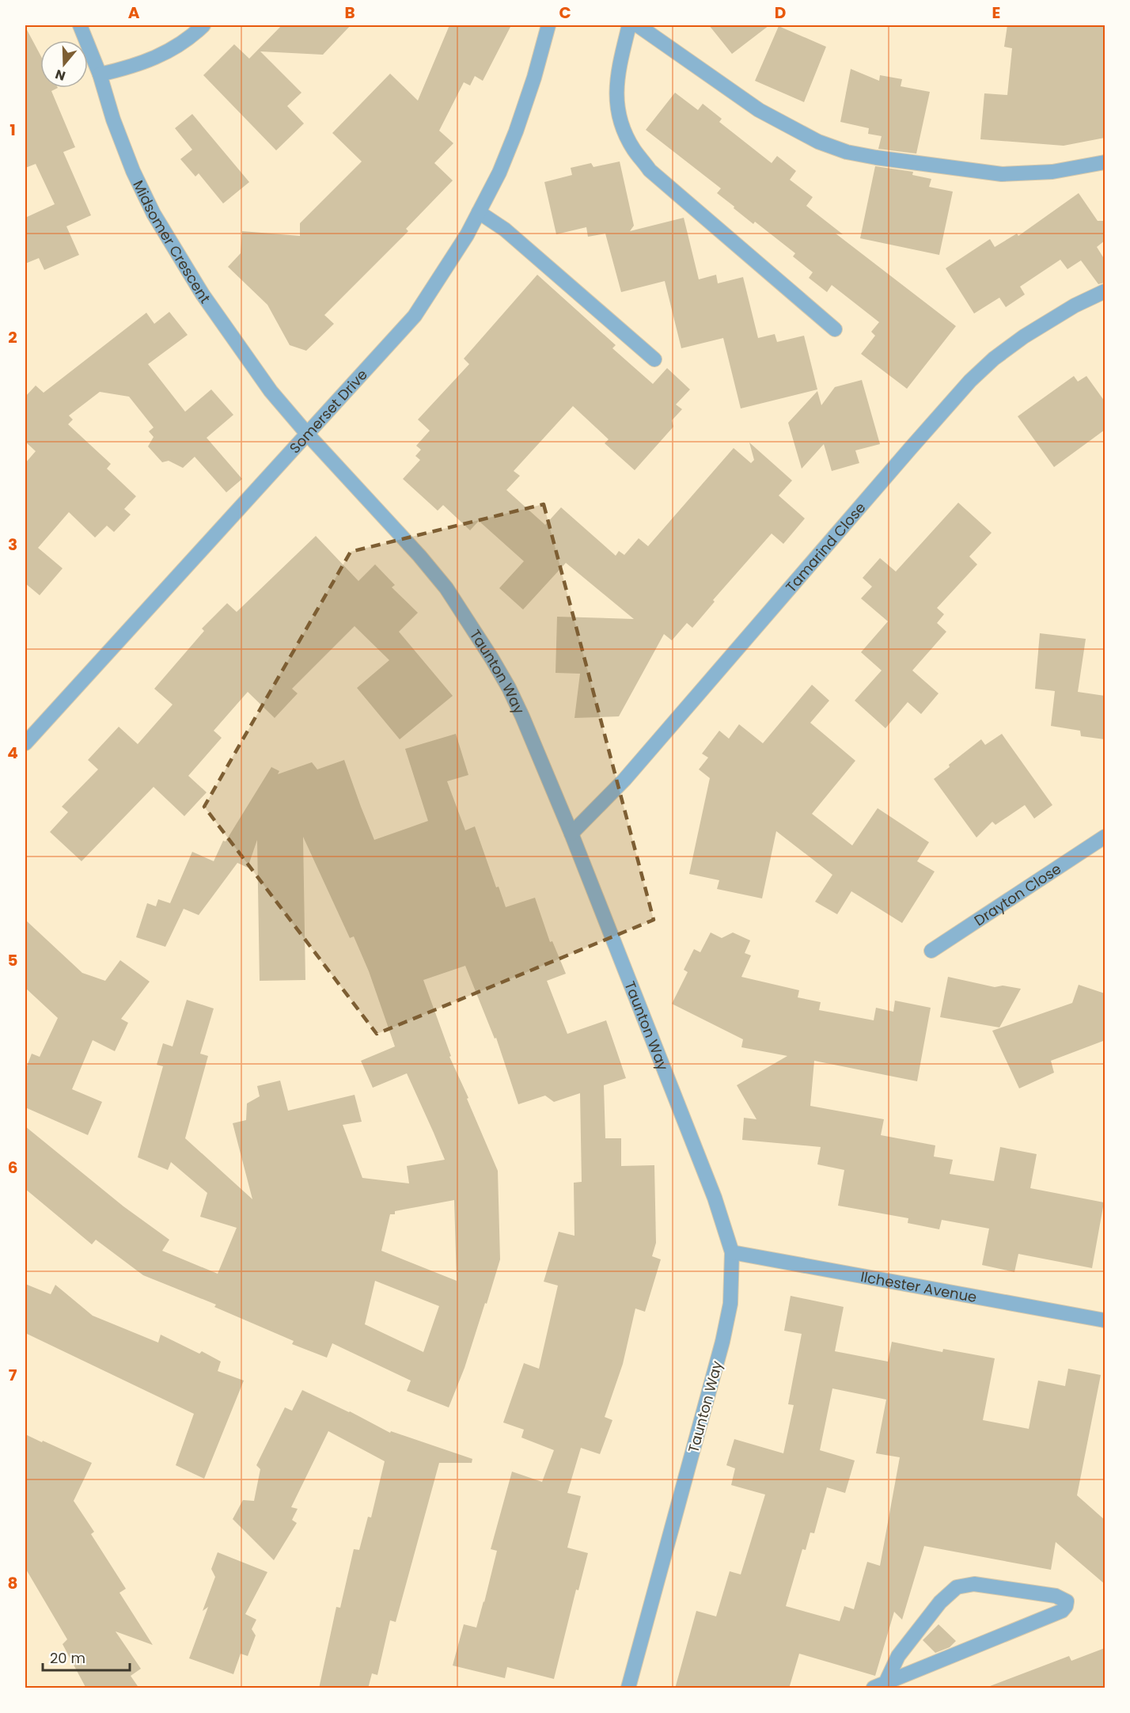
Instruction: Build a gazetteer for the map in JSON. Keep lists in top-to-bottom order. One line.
{"streets":{"street":["Midsomer Crescent","Somerset Drive","Tamarind Close","Taunton Way","Drayton Close","Ilchester Avenue"]},"crossings":[["Midsomer Crescent","Somerset Drive"],["Midsomer Crescent","Taunton Way"],["Somerset Drive","Taunton Way"],["Tamarind Close","Taunton Way"],["Taunton Way","Ilchester Avenue"]],"scale_bar":"20 m","north":"bottom","grid":{"columns":["A","B","C","D","E"],"rows":["1","2","3","4","5","6","7","8"]}}
